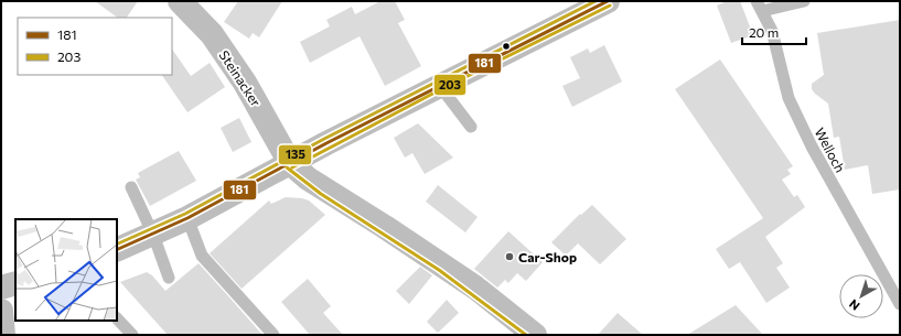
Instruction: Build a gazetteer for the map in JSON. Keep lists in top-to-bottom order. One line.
{"streets":{"main road":["Steinacker"],"lane":["Welloch"]},"places":["Car-Shop"],"lines":["transit line 181","transit line 135","transit line 203"],"legend":["181","203"],"scale_bar":"20 m","north":"bottom left"}
